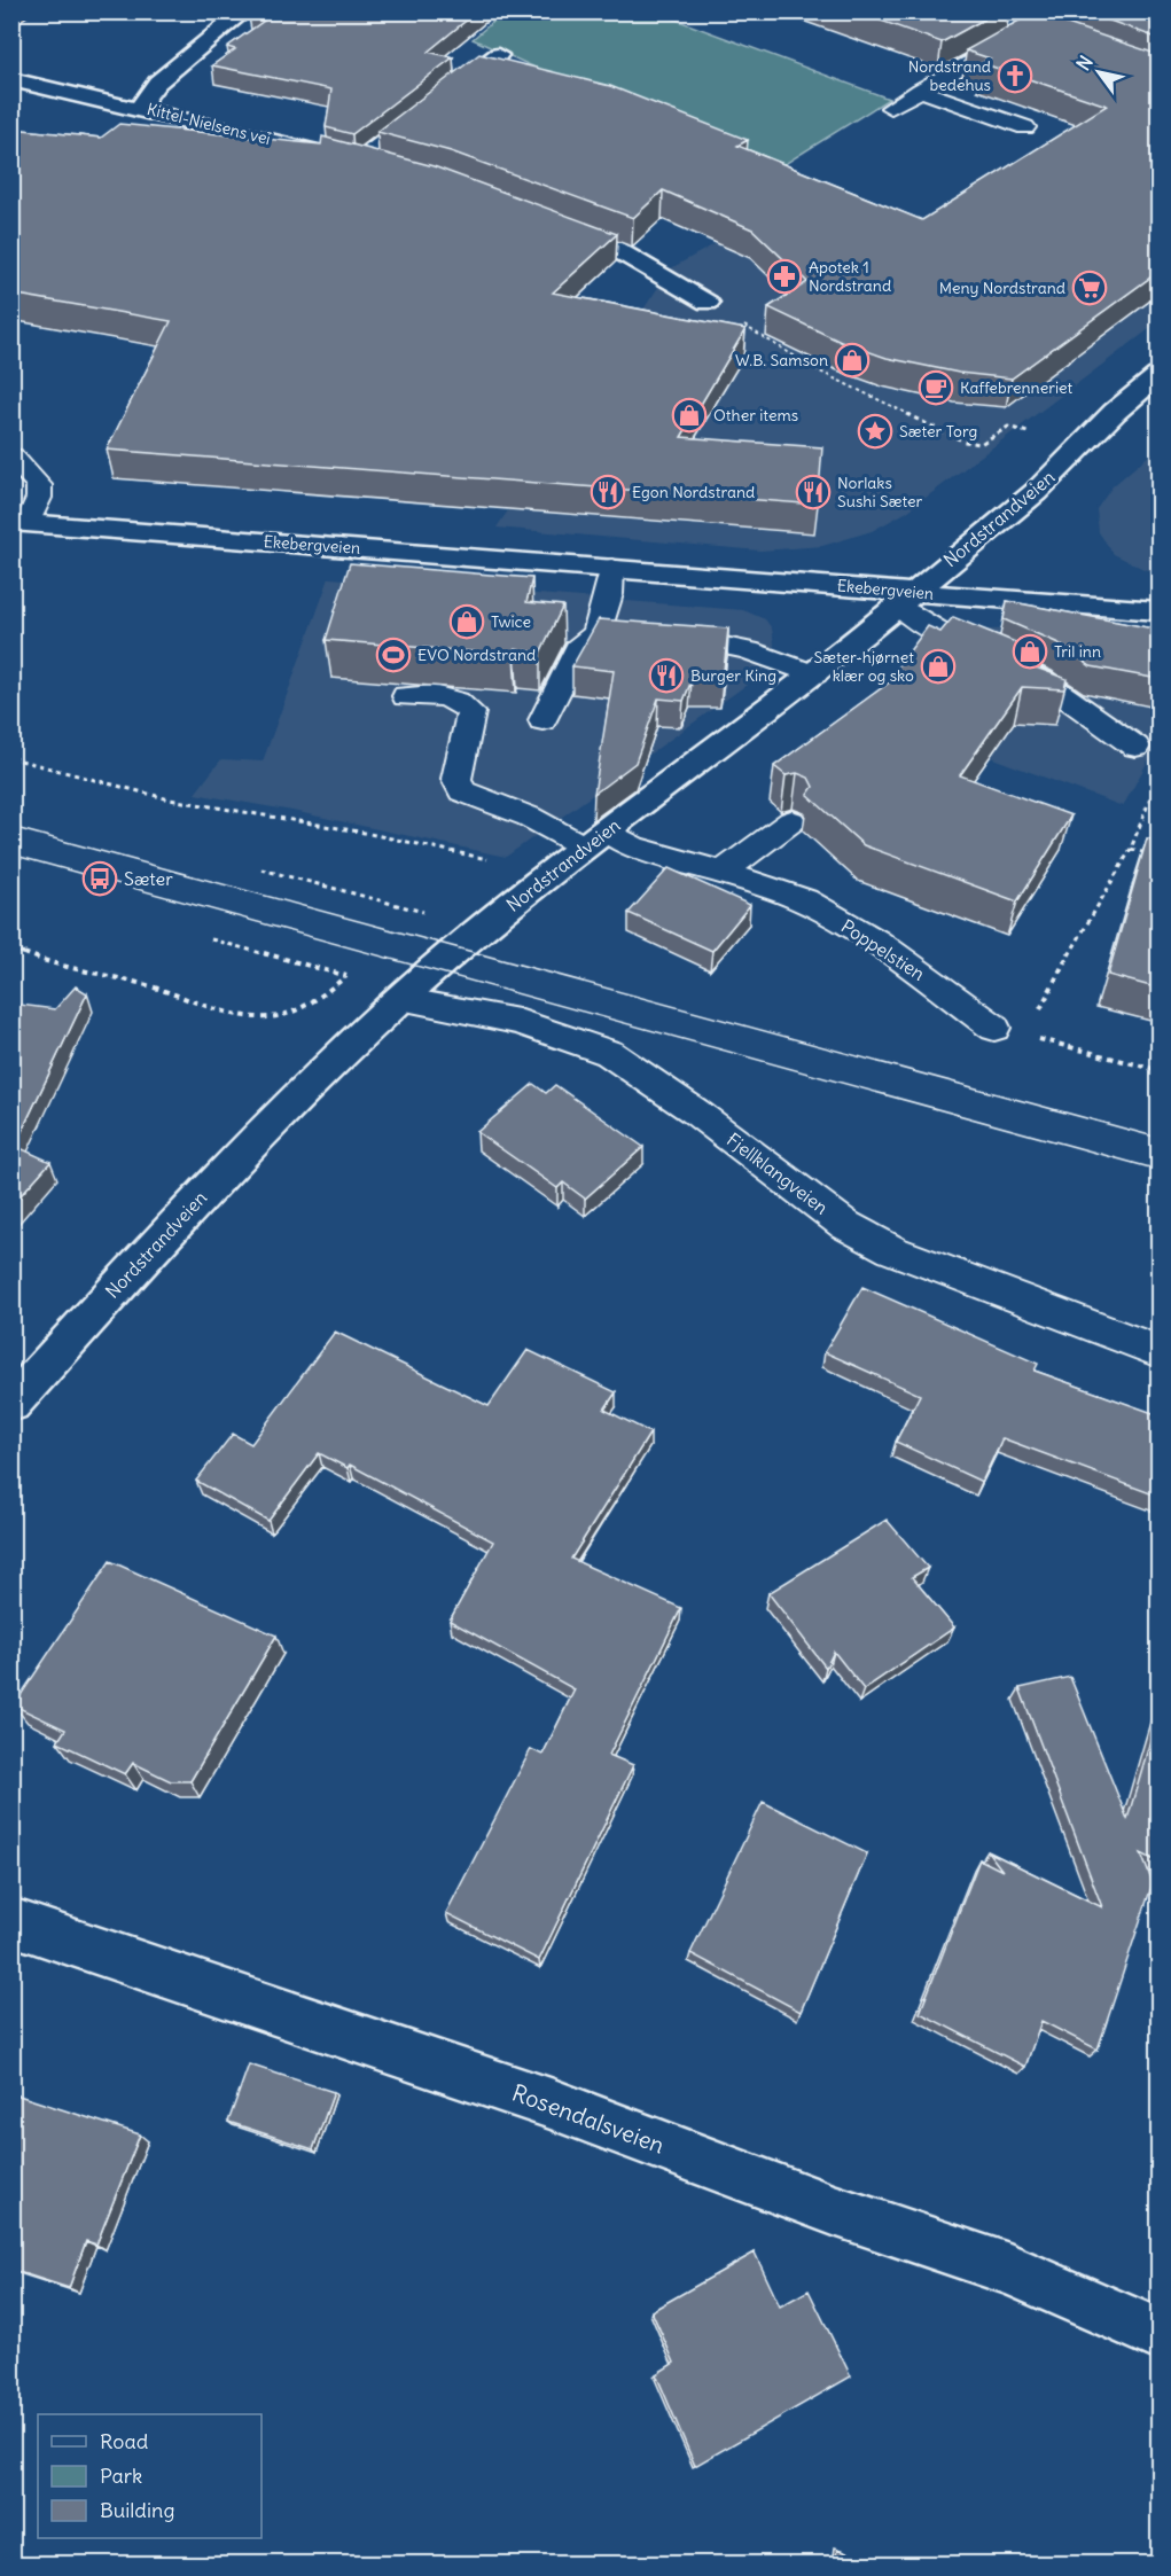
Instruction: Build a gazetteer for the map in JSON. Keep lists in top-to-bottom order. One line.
{"streets":{"main road":["Kittel-Nielsens vei","Nordstrandveien","Ekebergveien","Rosendalsveien"],"lane":["Poppelstien","Fjellklangveien"]},"crossings":[["Nordstrandveien","Ekebergveien"],["Nordstrandveien","Poppelstien"],["Nordstrandveien","Fjellklangveien"]],"places":{"church":["Nordstrand bedehus"],"pharmacy":["Apotek 1 Nordstrand"],"supermarket":["Meny Nordstrand"],"shop":["W.B. Samson","Other items","Twice","Tril inn","Sæter-hjørnet klær og sko"],"cafe":["Kaffebrenneriet"],"place":["Sæter Torg"],"restaurant":["Egon Nordstrand","Norlaks Sushi Sæter","Burger King"],"sports":["EVO Nordstrand"],"bus stop":["Sæter"]},"legend":["Road","Park","Building"],"north":"top left"}
